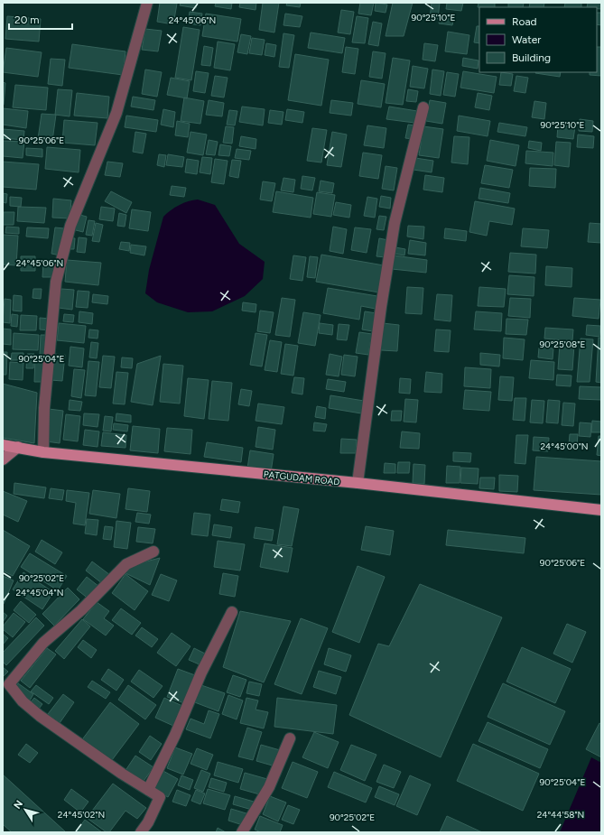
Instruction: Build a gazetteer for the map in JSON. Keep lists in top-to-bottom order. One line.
{"streets":{"main road":["PATGUDAM ROAD"]},"legend":["Road","Water","Building"],"scale_bar":"20 m","north":"top left","coordinates":["90°25'10\"E","24°45'06\"N","90°25'06\"E","90°25'08\"E","90°25'04\"E","24°45'00\"N","90°25'02\"E","24°45'04\"N","24°45'02\"N","24°44'58\"N"]}
